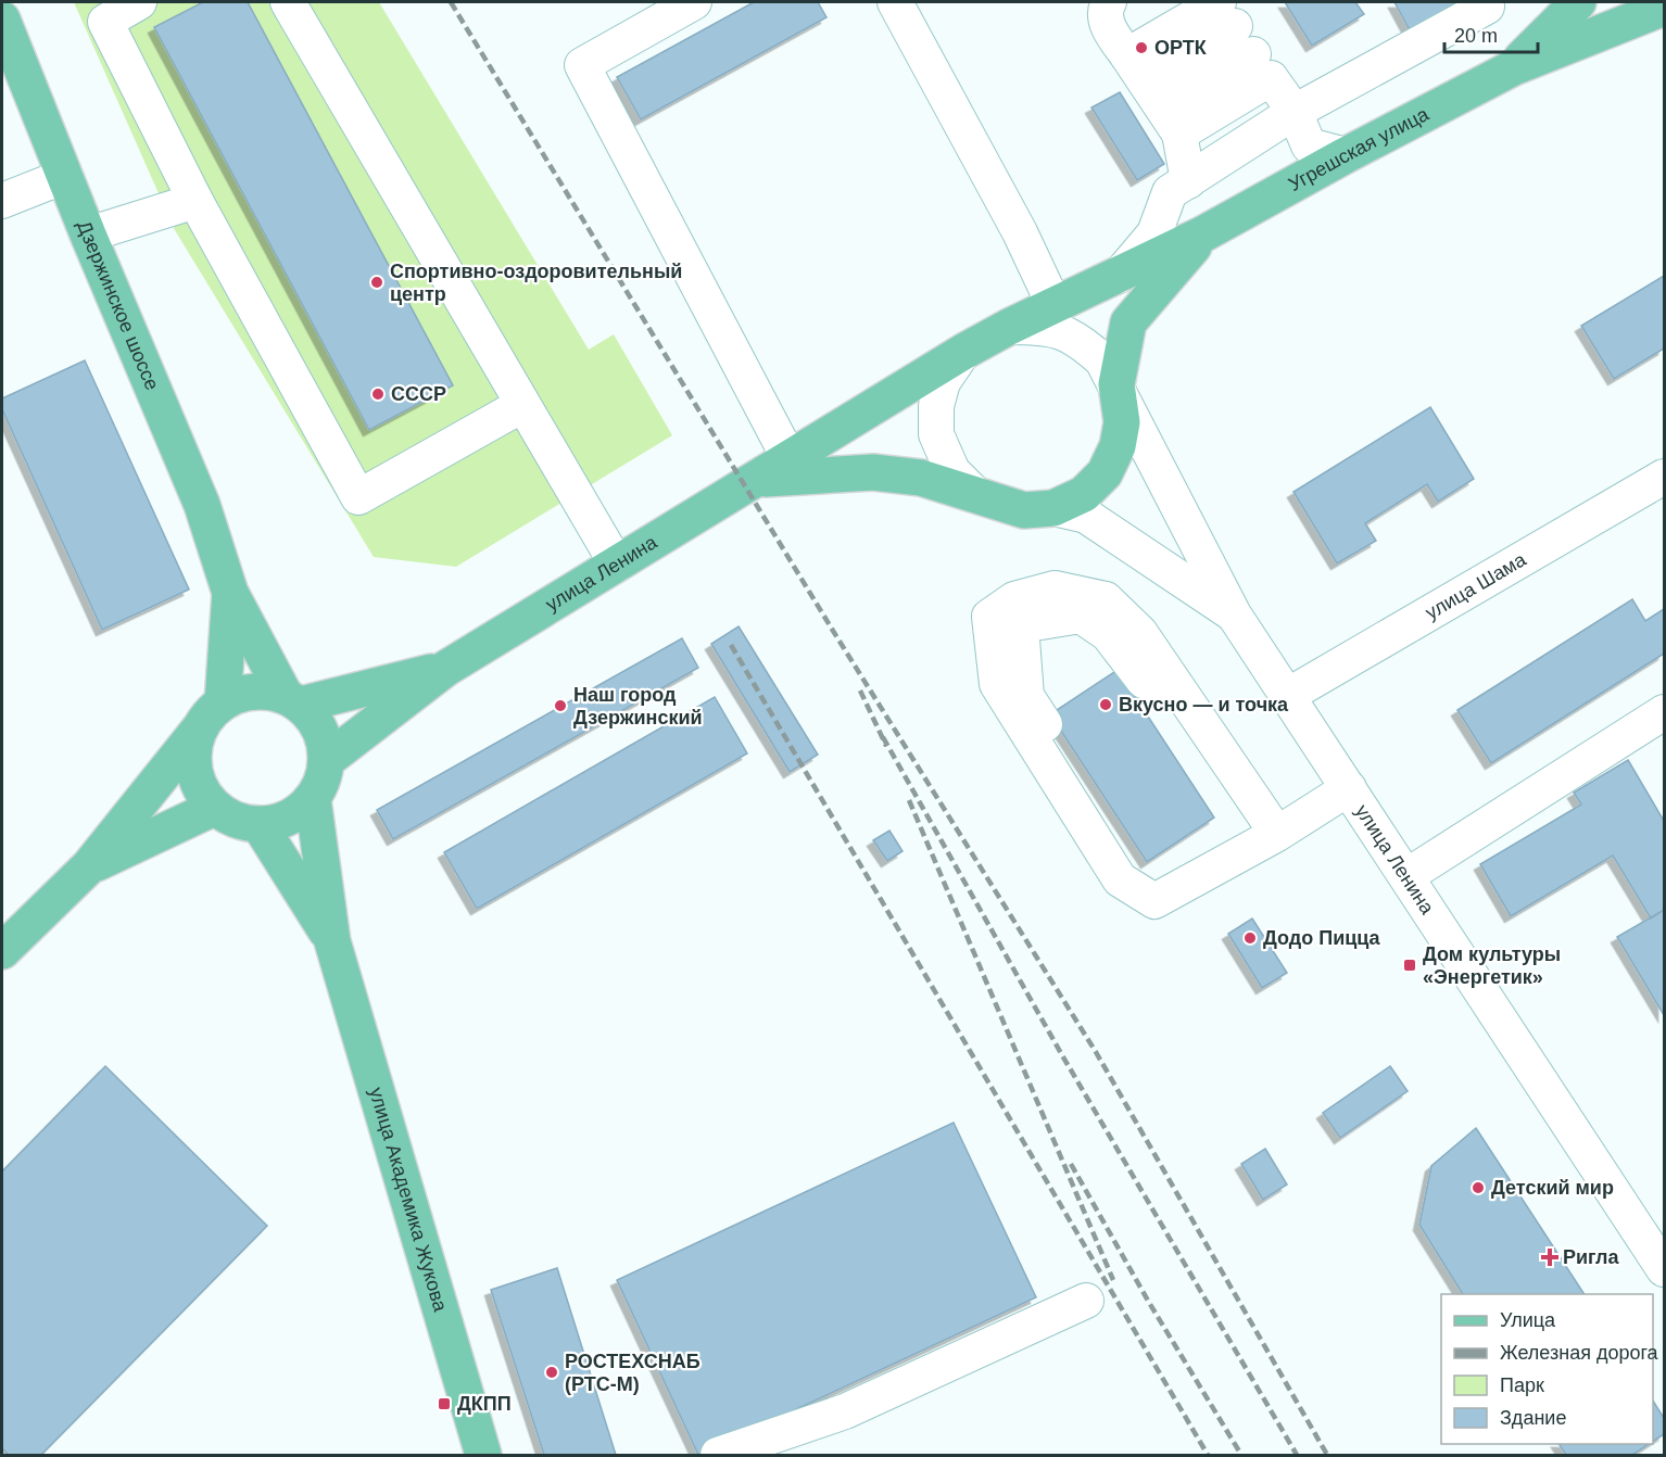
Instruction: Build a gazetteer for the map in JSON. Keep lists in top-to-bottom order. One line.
{"streets":{"main road":["Угрешская улица","Дзержинское шоссе","улица Ленина","улица Академика Жукова"],"street":["улица Шама"]},"crossings":[["Угрешская улица","улица Ленина"],["Дзержинское шоссе","улица Ленина"],["Дзержинское шоссе","улица Академика Жукова"],["улица Ленина","улица Шама"],["улица Ленина","улица Академика Жукова"]],"places":{"other":["ОРТК","Спортивно-оздоровительный центр","СССР","Вкусно — и точка","Наш город Дзержинский","Додо Пицца","Детский мир","РОСТЕХСНАБ (РТС-М)"],"transit":["Дом культуры «Энергетик»","ДКПП"],"health":["Ригла"]},"legend":["Улица","Железная дорога","Парк","Здание"],"scale_bar":"20 m"}
